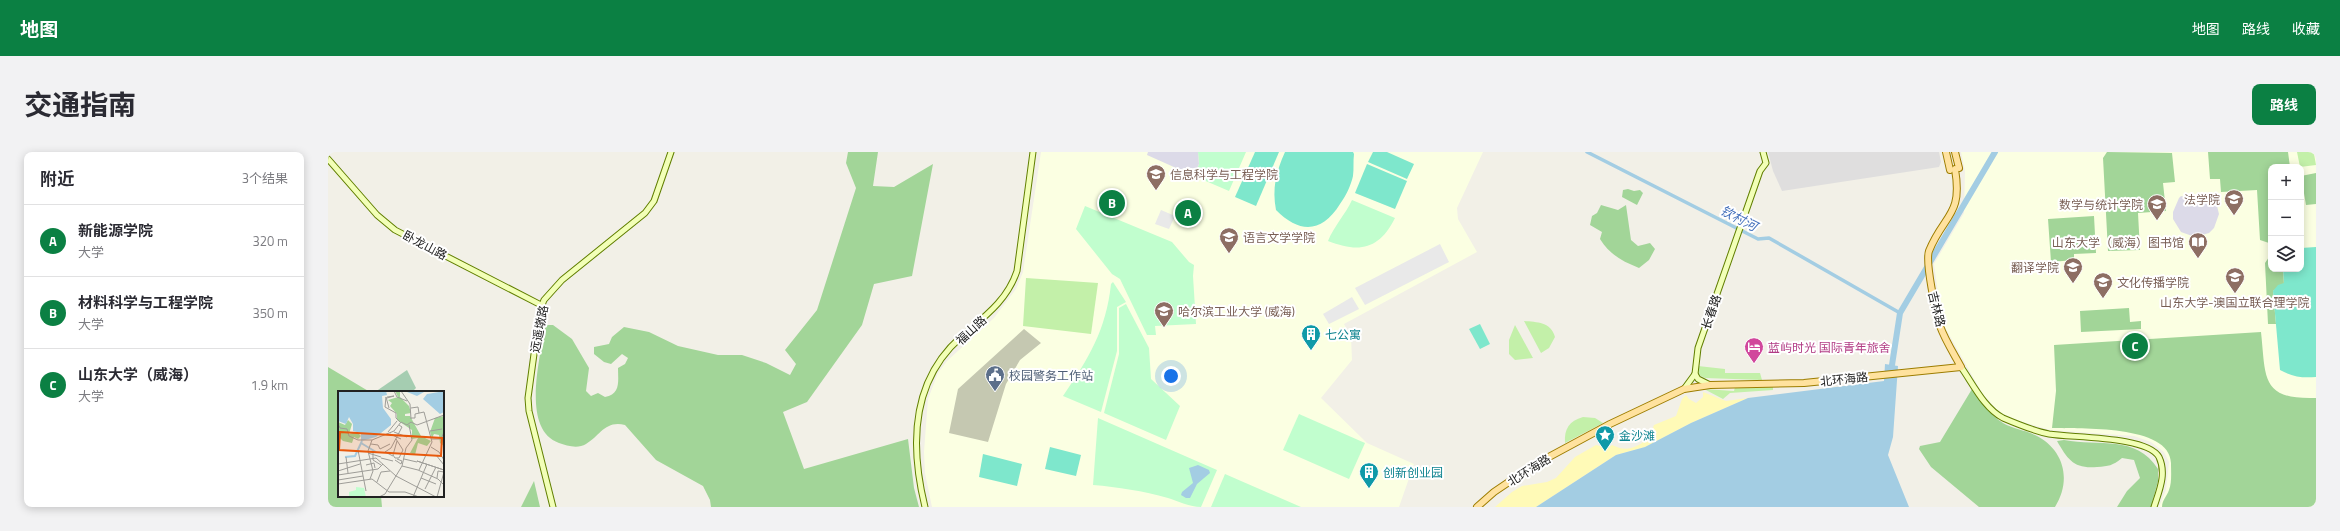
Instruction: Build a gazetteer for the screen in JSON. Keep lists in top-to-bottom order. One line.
{"streets":{"main road":["吉林路","北环海路"],"street":["卧龙山路","长春路","远遥墩路","福山路"]},"crossings":[["卧龙山路","远遥墩路"],["吉林路","北环海路"]],"water":["钦村河"],"places":{"school or university":["信息科学与工程学院","法学院","数学与统计学院","语言文学学院","翻译学院","山东大学-澳国立联合理学院","文化传播学院","哈尔滨工业大学 (威海)"],"library":["山东大学（威海）图书馆"],"building":["七公寓","创新创业园"],"hotel":["蓝屿时光 国际青年旅舍"],"public building":["校园警务工作站"],"place":["金沙滩"]},"page":{"header":"地图","nav":["地图","路线","收藏"],"title":"交通指南","buttons":"路线","heading":["附近","3个结果"],"map_buttons":["+","−"],"pins":["B","A","C"],"list":[{"mark":"A","name":"新能源学院","note":"大学","value":"320 m"},{"mark":"B","name":"材料科学与工程学院","note":"大学","value":"350 m"},{"mark":"C","name":"山东大学（威海）","note":"大学","value":"1.9 km"}]}}
